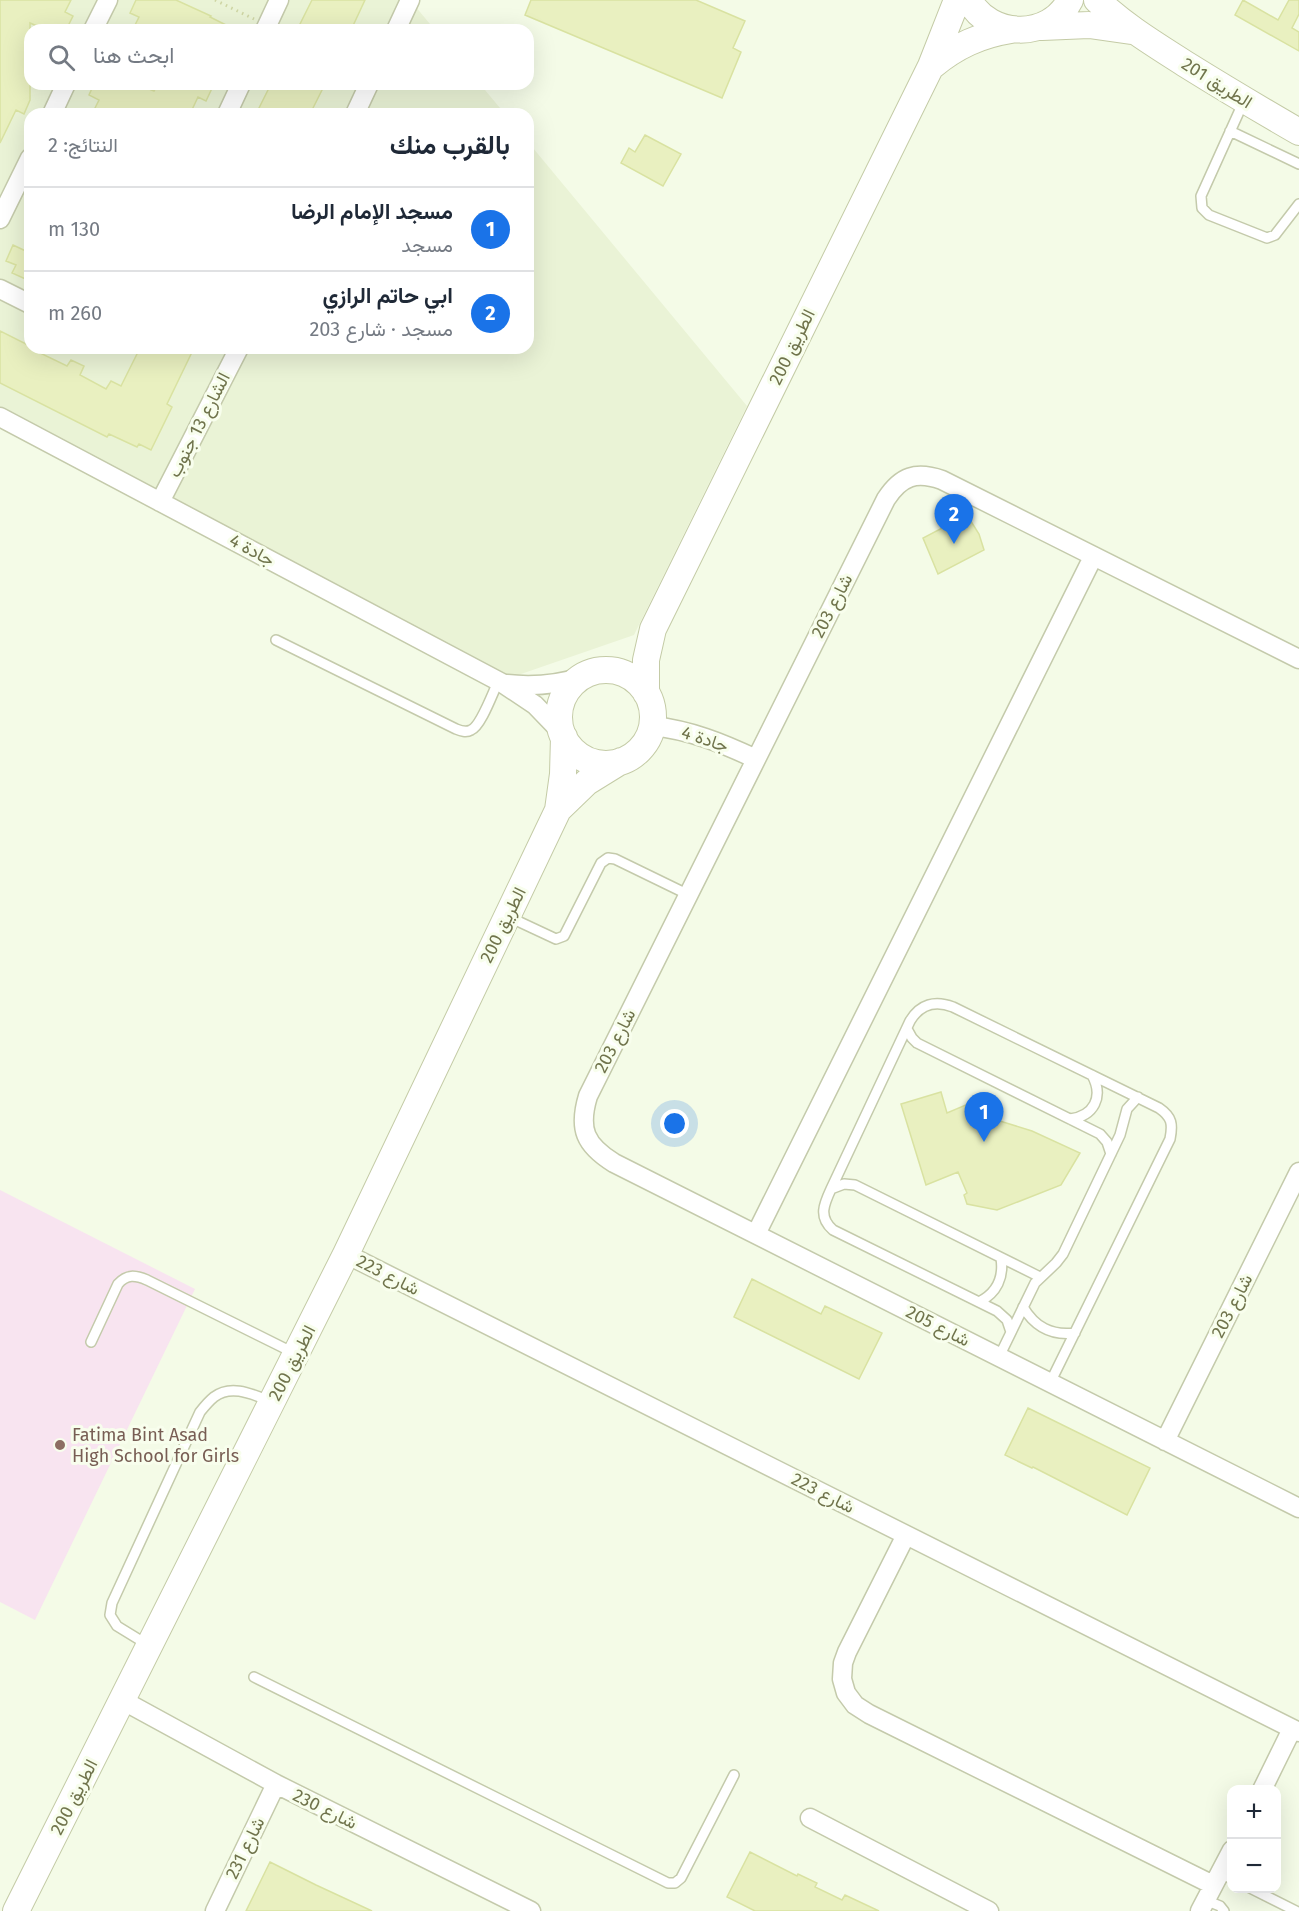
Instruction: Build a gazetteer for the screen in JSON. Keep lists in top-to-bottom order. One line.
{"streets":{"main road":["الطريق 201","الطريق 200"],"street":["الشارع 13 جنوب","جادة 4","شارع 203","شارع 223","شارع 205","شارع 230","شارع 231"]},"crossings":[["الطريق 201","الطريق 200"],["الطريق 200","جادة 4"],["الطريق 200","شارع 223"],["الطريق 200","شارع 230"],["الشارع 13 جنوب","جادة 4"],["جادة 4","شارع 203"],["شارع 203","شارع 205"],["شارع 230","شارع 231"]],"places":["Fatima Bint Asad High School for Girls"],"page":{"search":"ابحث هنا","heading":["بالقرب منك","النتائج: 2"],"list":[{"mark":"1","name":"مسجد الإمام الرضا","note":"مسجد","value":"130 m"},{"mark":"2","name":"ابي حاتم الرازي","note":"مسجد · شارع 203","value":"260 m"}],"pins":["2","1"],"map_buttons":["+","−"]}}
